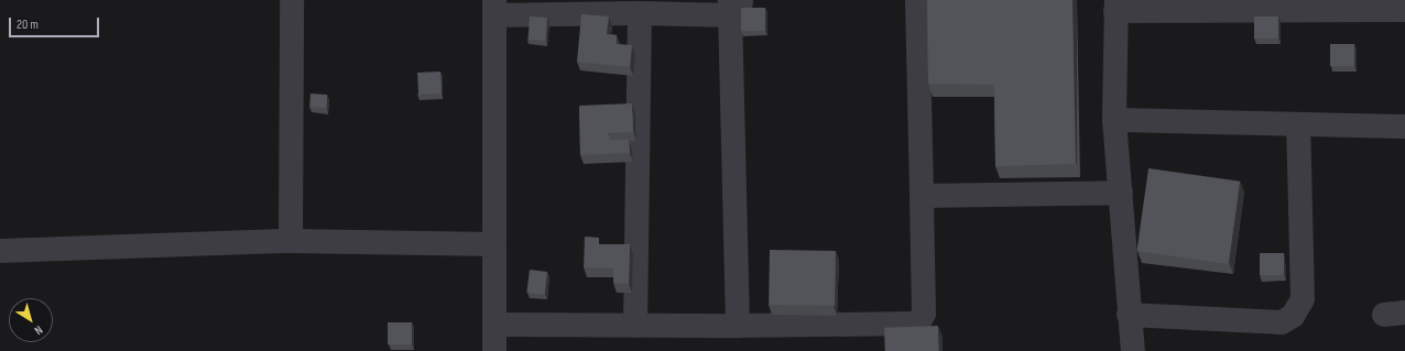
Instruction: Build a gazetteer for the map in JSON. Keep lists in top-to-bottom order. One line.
{"scale_bar":"20 m","north":"bottom right"}
